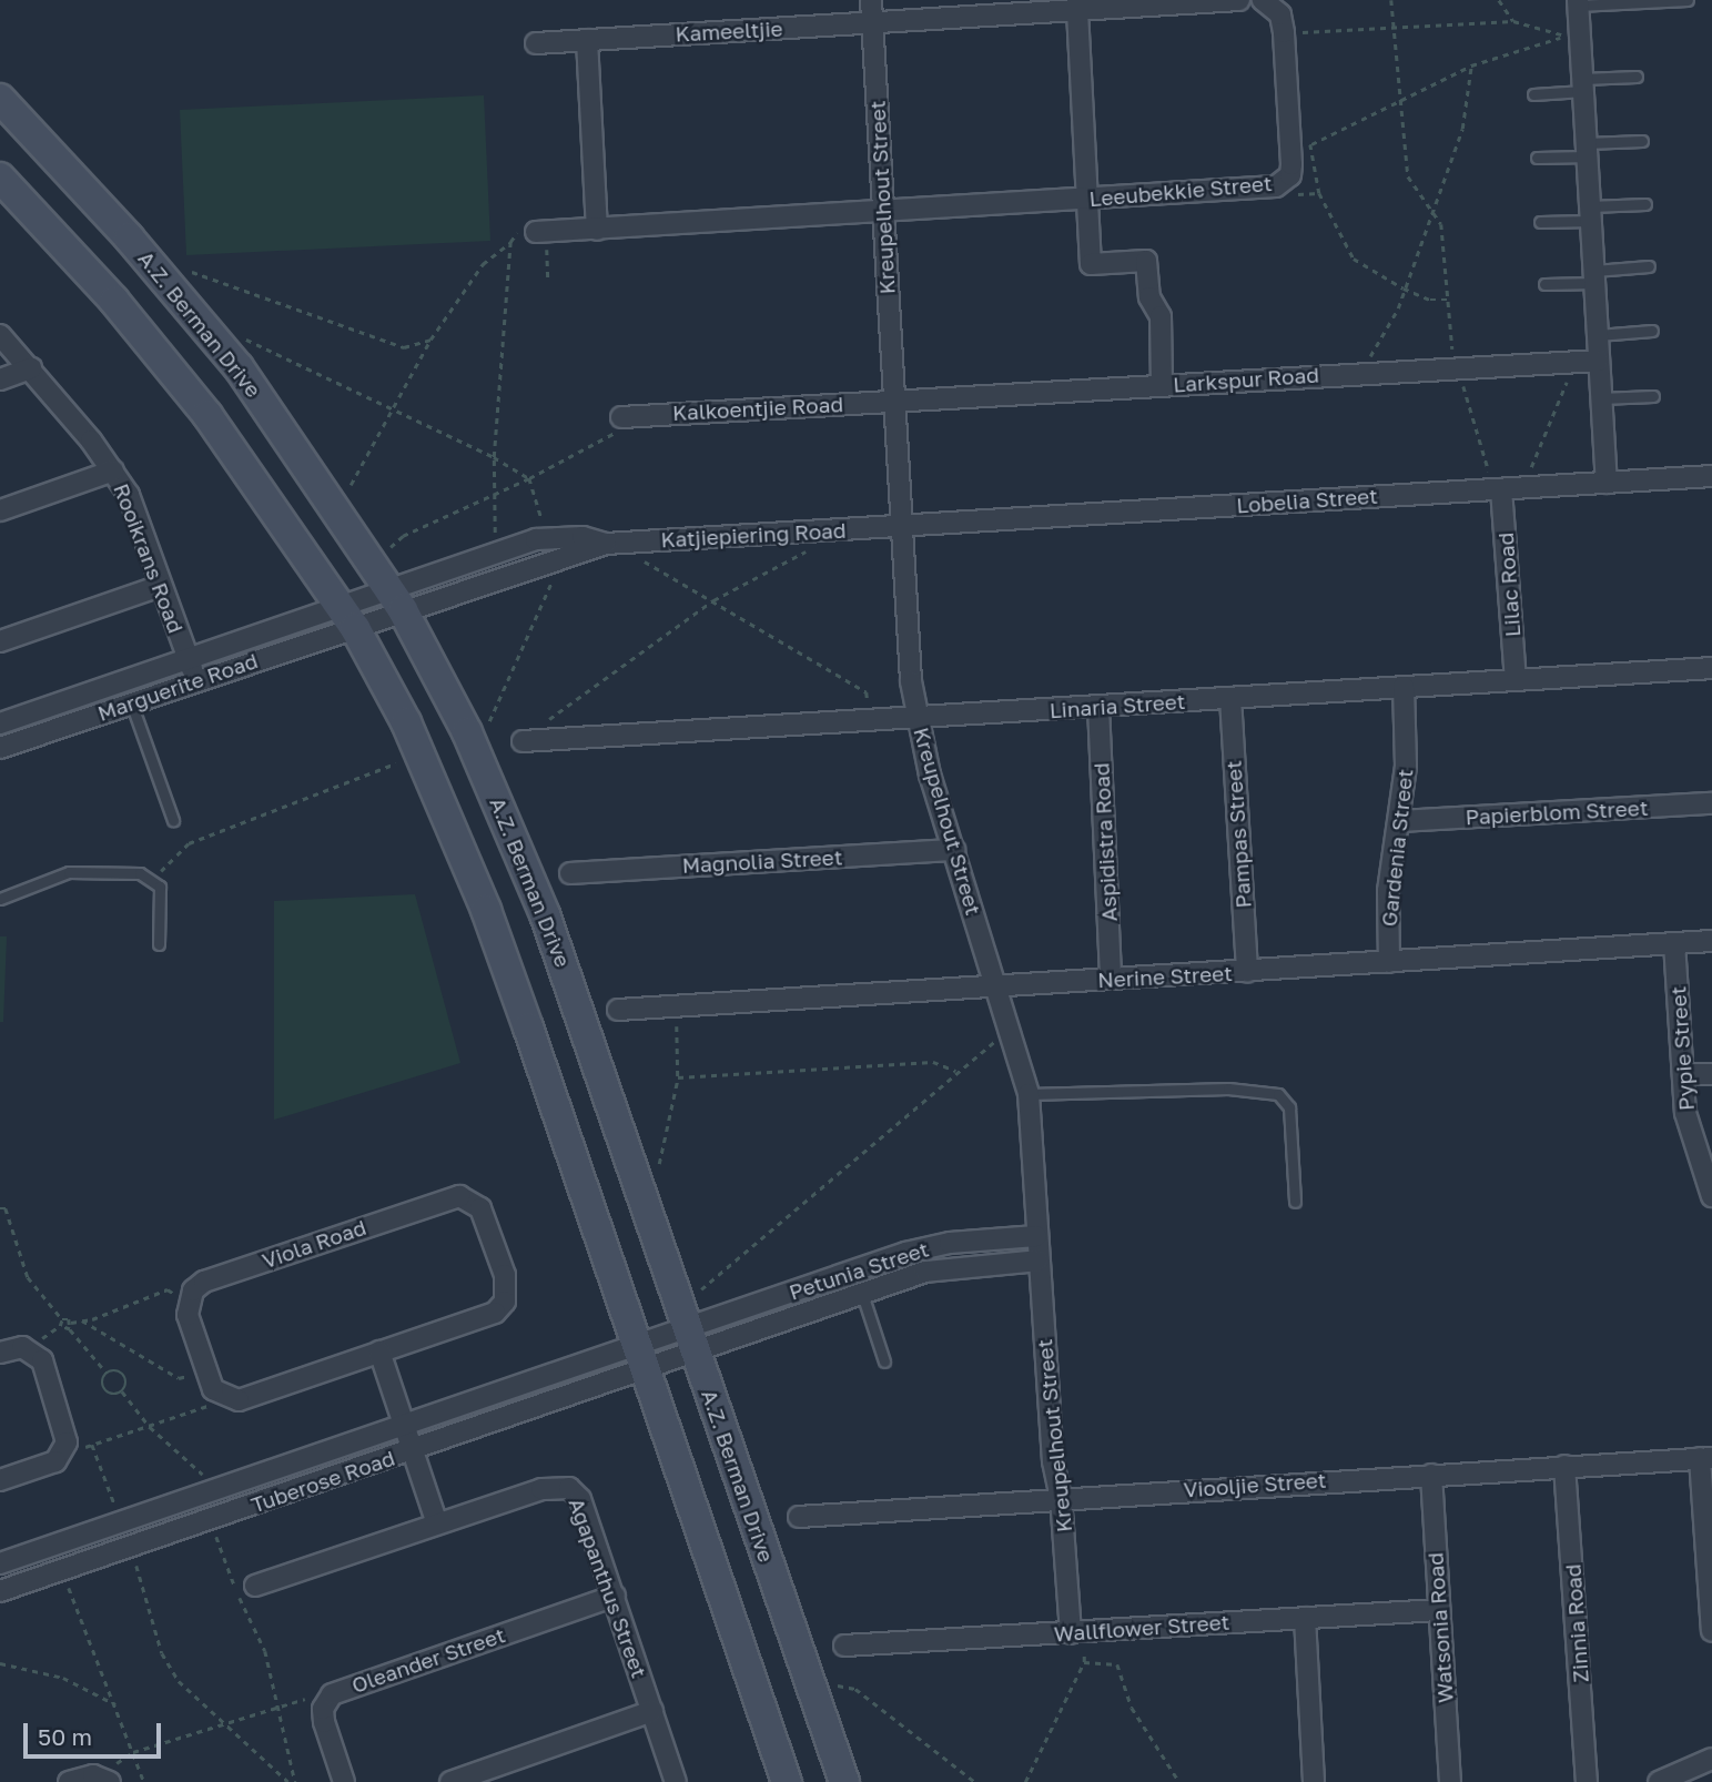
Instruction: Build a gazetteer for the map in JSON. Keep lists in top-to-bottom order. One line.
{"streets":{"main road":["A.Z. Berman Drive"],"street":["Kameeltjie","Leeubekkie Street","Kreupelhout Street","Larkspur Road","Kalkoentjie Road","Lobelia Street","Katjiepiering Road","Rooikrans Road","Lilac Road","Marguerite Road","Linaria Street","Papierblom Street","Pampas Street","Aspidistra Road","Gardenia Street","Magnolia Street","Nerine Street","Pypie Street","Viola Road","Petunia Street","Tuberose Road","Viooljie Street","Agapanthus Street","Zinnia Road","Wallflower Street","Watsonia Road","Oleander Street"]},"crossings":[["Kameeltjie","Kreupelhout Street"],["Leeubekkie Street","Kreupelhout Street"],["Kreupelhout Street","Larkspur Road"],["Kreupelhout Street","Kalkoentjie Road"],["Kreupelhout Street","Lobelia Street"],["Kreupelhout Street","Katjiepiering Road"],["Kreupelhout Street","Linaria Street"],["Kreupelhout Street","Magnolia Street"],["Kreupelhout Street","Nerine Street"],["Kreupelhout Street","Petunia Street"],["Kreupelhout Street","Viooljie Street"],["Kreupelhout Street","Wallflower Street"],["A.Z. Berman Drive","Katjiepiering Road"],["A.Z. Berman Drive","Petunia Street"],["Larkspur Road","Kalkoentjie Road"],["Lobelia Street","Katjiepiering Road"],["Lobelia Street","Lilac Road"],["Rooikrans Road","Marguerite Road"],["Lilac Road","Linaria Street"],["Linaria Street","Pampas Street"],["Linaria Street","Aspidistra Road"],["Linaria Street","Gardenia Street"],["Papierblom Street","Gardenia Street"],["Pampas Street","Nerine Street"],["Aspidistra Road","Nerine Street"],["Gardenia Street","Nerine Street"],["Nerine Street","Pypie Street"],["Viooljie Street","Zinnia Road"],["Viooljie Street","Watsonia Road"],["Agapanthus Street","Oleander Street"],["Wallflower Street","Watsonia Road"]],"scale_bar":"50 m"}
